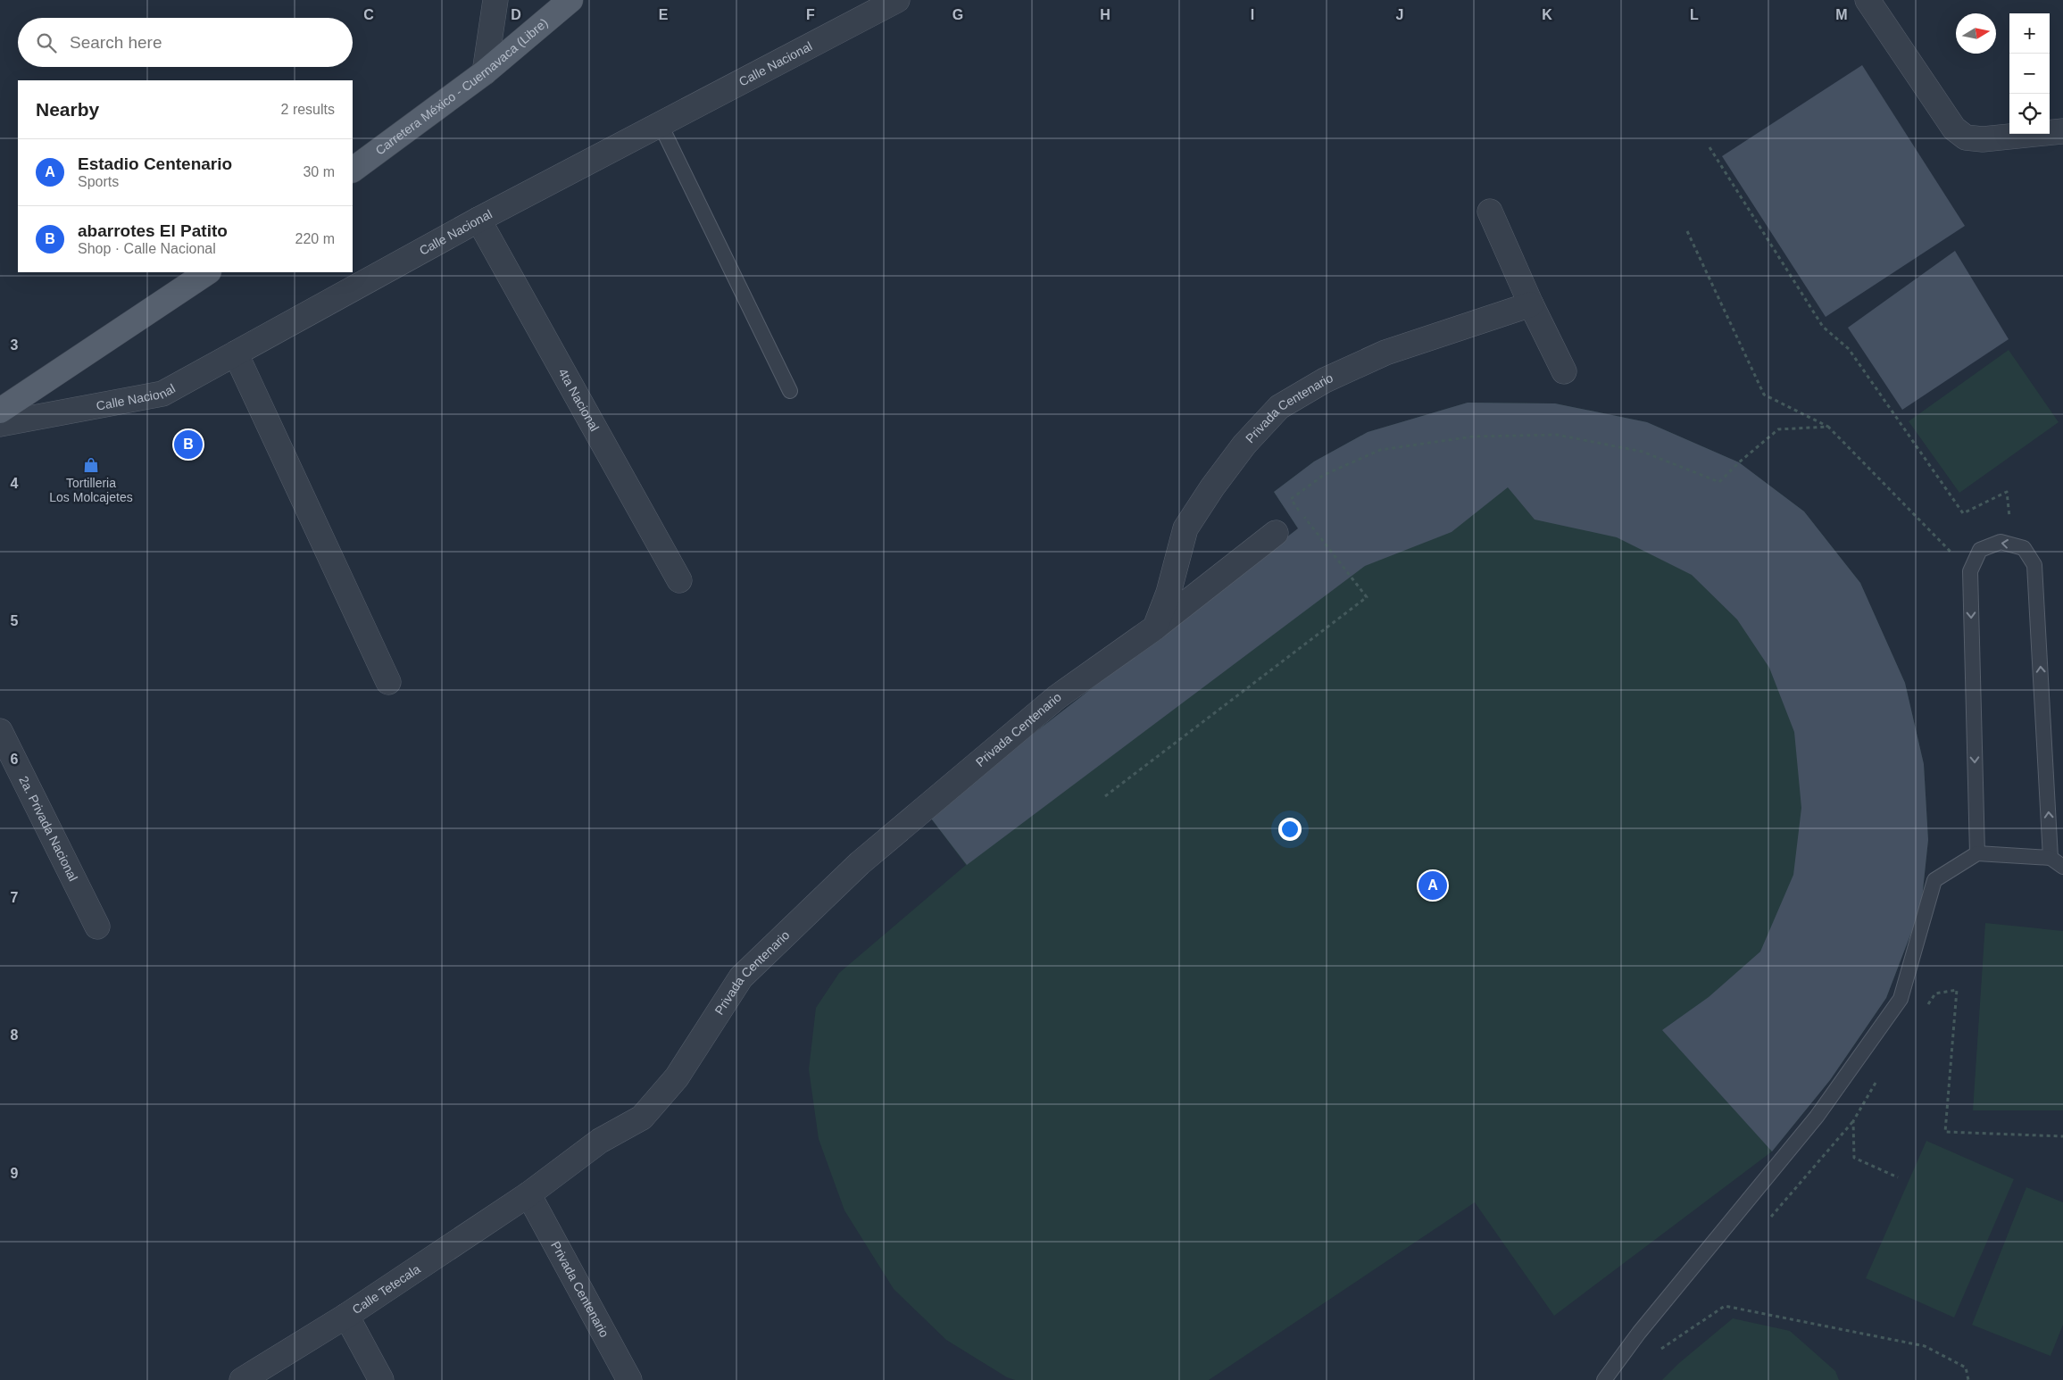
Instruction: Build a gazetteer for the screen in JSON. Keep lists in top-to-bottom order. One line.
{"streets":{"main road":["Carretera México - Cuernavaca (Libre)"],"street":["Calle Nacional","4ta Nacional","Privada Centenario","2a. Privada Nacional","Calle Tetecala"]},"crossings":[["Calle Nacional","4ta Nacional"],["Privada Centenario","Calle Tetecala"]],"places":{"shop":["Tortilleria Los Molcajetes"]},"north":"right","page":{"map_buttons":["+","−"],"search":"Search here","heading":["Nearby","2 results"],"list":[{"mark":"A","name":"Estadio Centenario","note":"Sports","value":"30 m"},{"mark":"B","name":"abarrotes El Patito","note":"Shop · Calle Nacional","value":"220 m"}],"pins":["B","A"]},"grid":{"columns":["C","D","E","F","G","H","I","J","K","L","M"],"rows":["3","4","5","6","7","8","9"]}}
